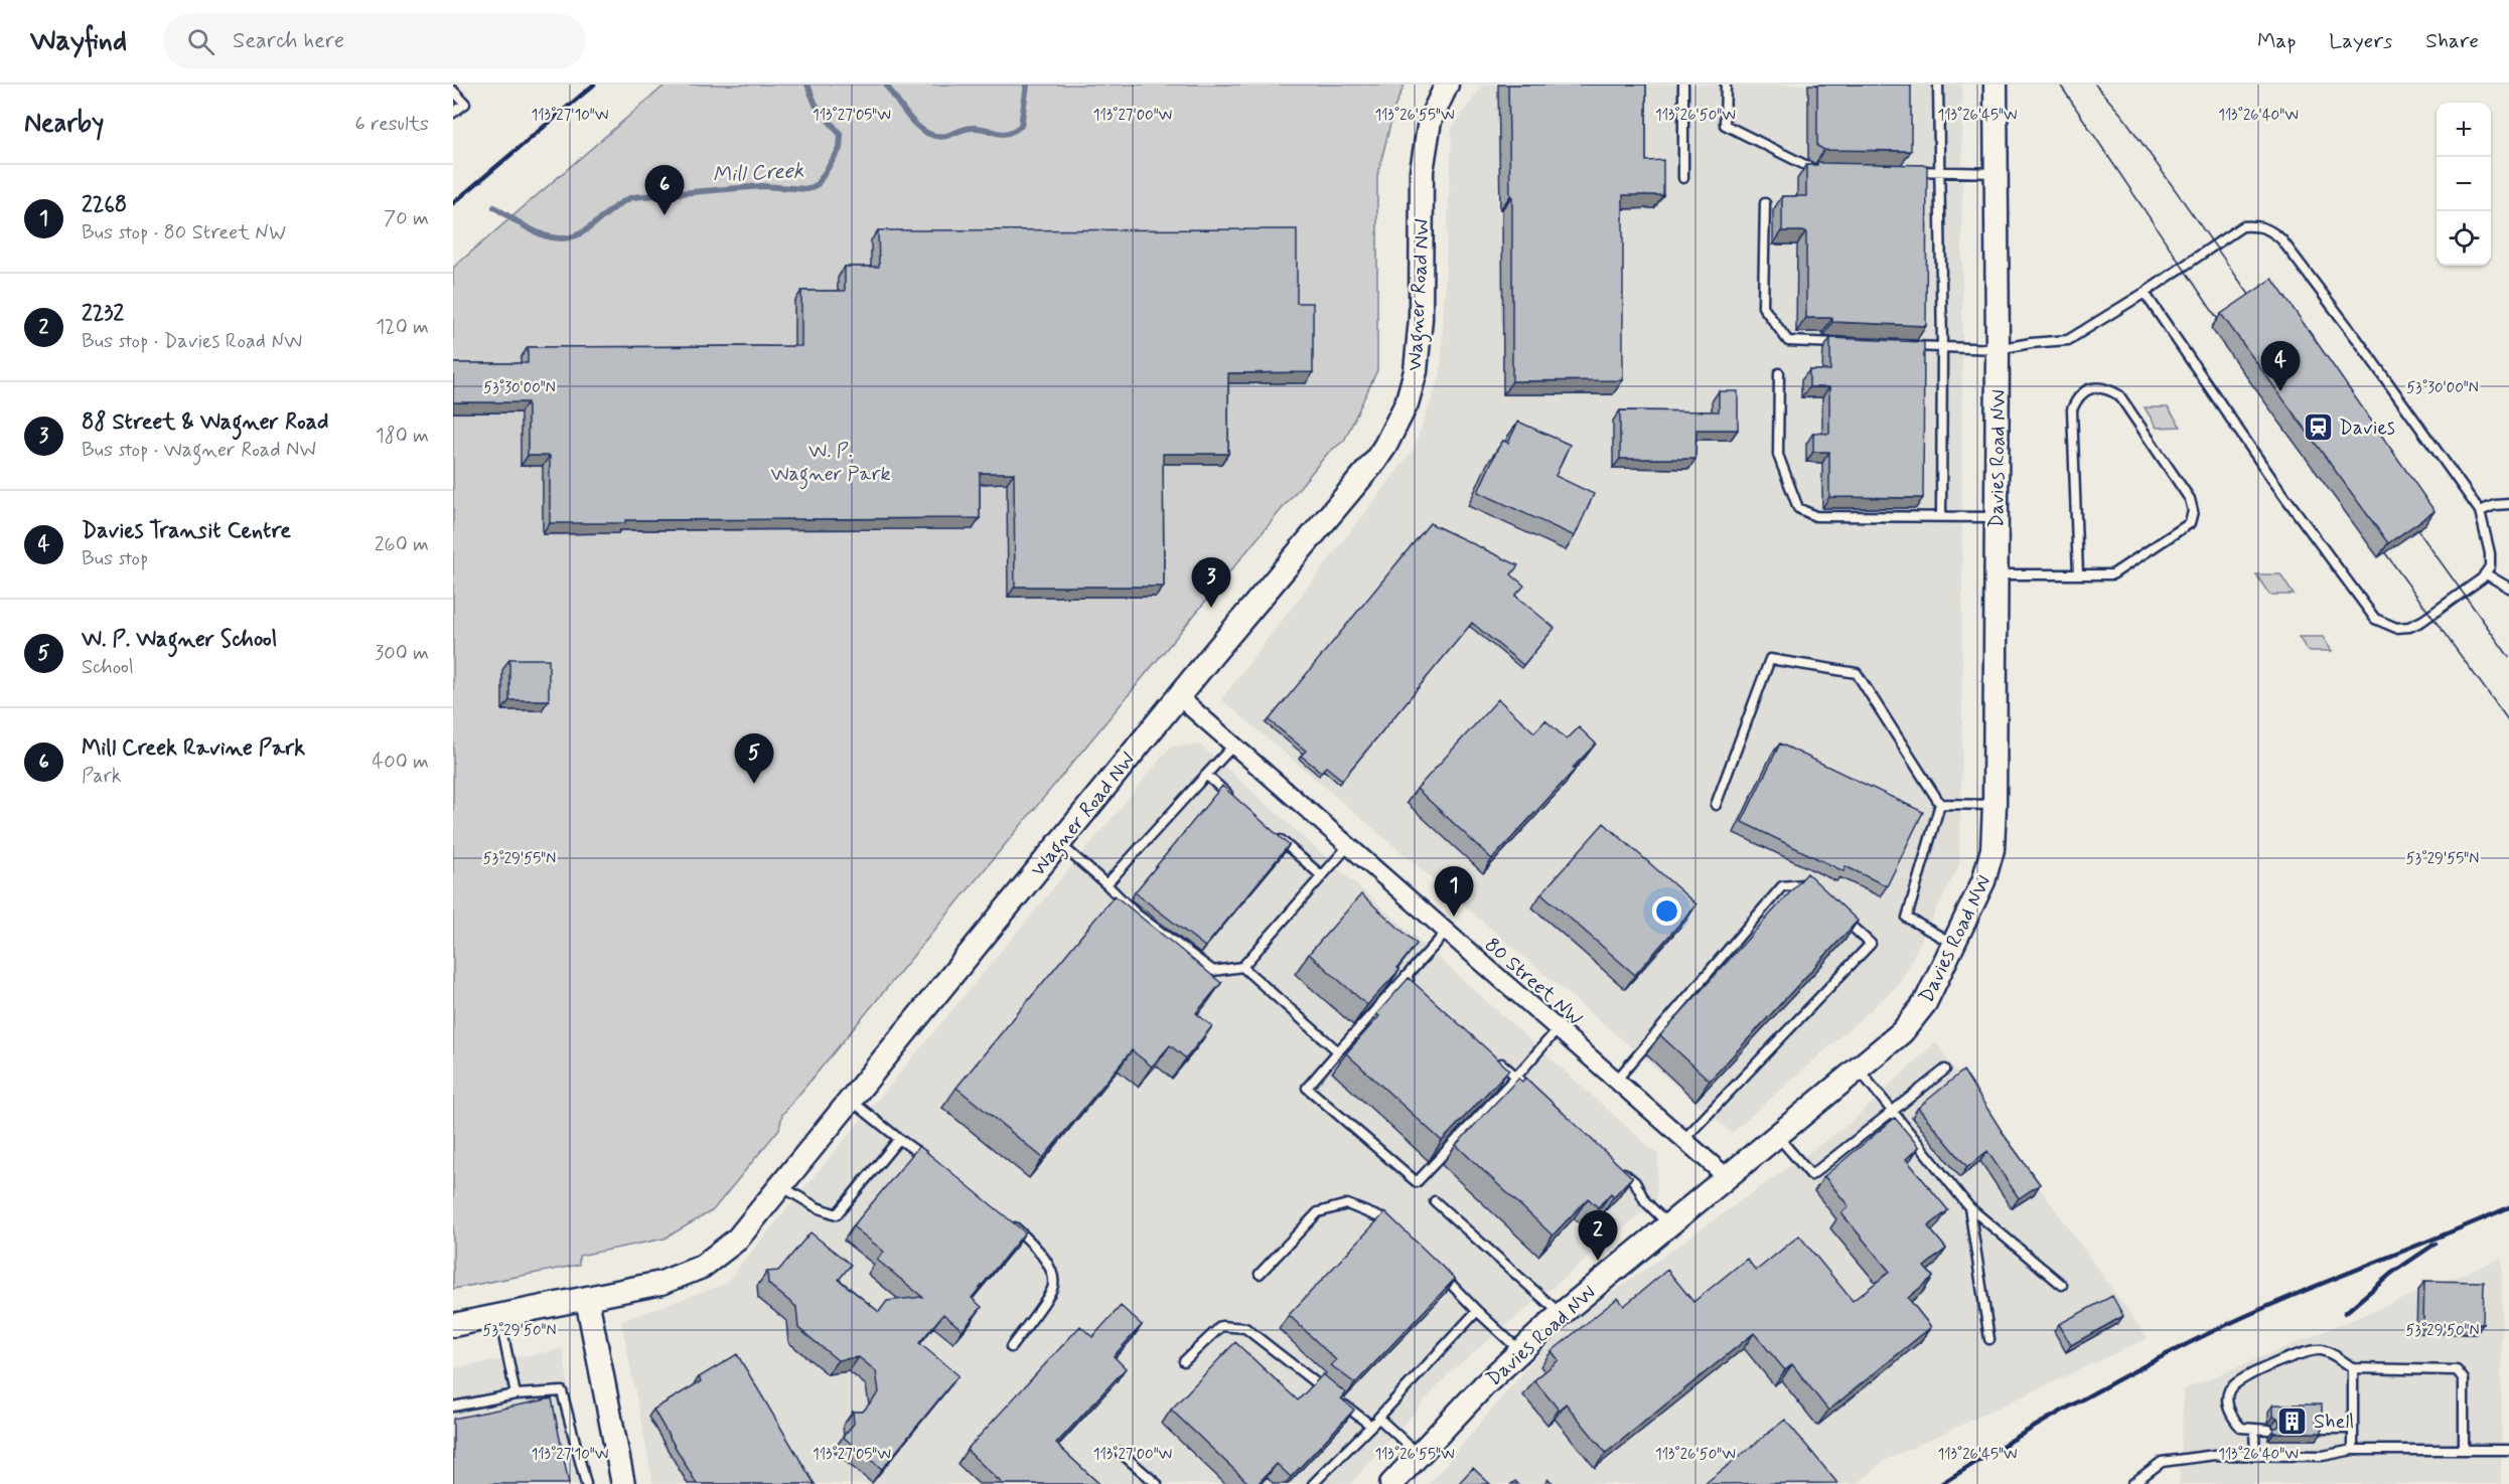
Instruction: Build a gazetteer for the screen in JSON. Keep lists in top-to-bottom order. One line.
{"streets":{"street":["Wagner Road NW","Davies Road NW","80 Street NW"]},"crossings":[["Wagner Road NW","80 Street NW"],["Davies Road NW","80 Street NW"]],"water":["Mill Creek"],"parks":["W. P. Wagner Park"],"places":{"station":["Davies"],"building":["Shell"]},"page":{"header":"Wayfind","search":"Search here","nav":["Map","Layers","Share"],"heading":["Nearby","6 results"],"map_buttons":["+","−"],"list":[{"mark":"1","name":"2268","note":"Bus stop · 80 Street NW","value":"70 m"},{"mark":"2","name":"2232","note":"Bus stop · Davies Road NW","value":"120 m"},{"mark":"3","name":"88 Street & Wagner Road","note":"Bus stop · Wagner Road NW","value":"180 m"},{"mark":"4","name":"Davies Transit Centre","note":"Bus stop","value":"260 m"},{"mark":"5","name":"W. P. Wagner School","note":"School","value":"300 m"},{"mark":"6","name":"Mill Creek Ravine Park","note":"Park","value":"400 m"}],"pins":["6","4","3","5","1","2"]},"coordinates":["113°27'10\"W","113°27'05\"W","113°27'00\"W","113°26'55\"W","113°26'50\"W","113°26'45\"W","113°26'40\"W","53°30'00\"N","53°29'55\"N","53°29'50\"N"]}
